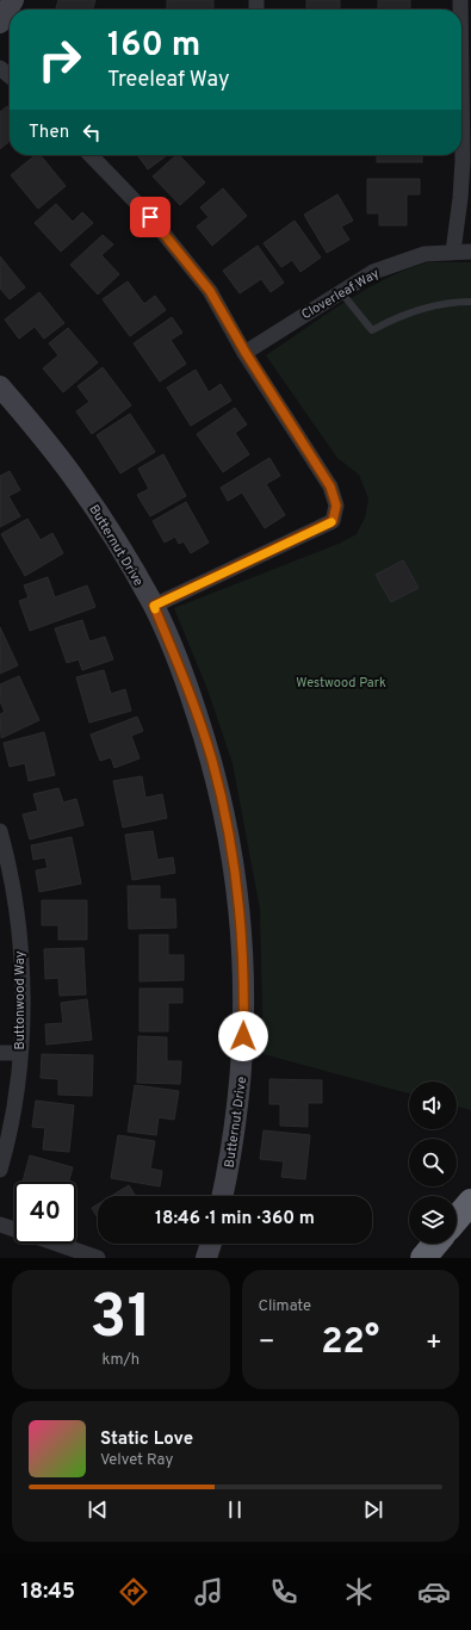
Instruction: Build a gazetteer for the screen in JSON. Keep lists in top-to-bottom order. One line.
{"streets":{"street":["Cloverleaf Way","Butternut Drive","Buttonwood Way"]},"parks":["Westwood Park"],"page":{"turn":["160 m","Treeleaf Way"],"then":"Then","limit":"40","trip":"18:46 · 1 min · 360 m","tile":[["31","km/h"],"Climate"],"heat":["−","22°","+"],"song":["Static Love","Velvet Ray"],"tabs":"18:45"}}
